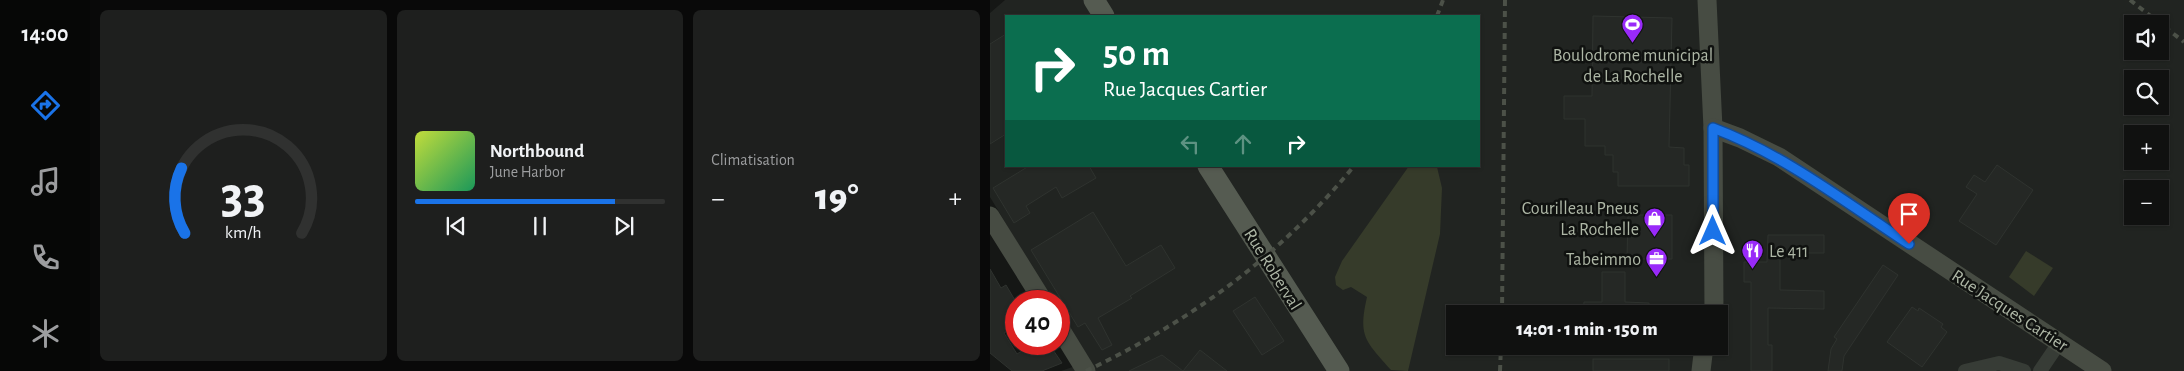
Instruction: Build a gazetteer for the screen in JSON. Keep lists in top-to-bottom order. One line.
{"streets":{"main road":["Rue Roberval"],"street":["Rue Jacques Cartier"]},"places":{"sports":["Boulodrome municipal de La Rochelle"],"shop":["Courilleau Pneus La Rochelle"],"restaurant":["Le 411"],"office":["Tabeimmo"]},"page":{"tabs":"14:00","tile":"Climatisation","map_buttons":["+","−"],"turn":["50 m","Rue Jacques Cartier"],"song":["Northbound","June Harbor"],"heat":["−","19°","+"],"limit":"40","trip":"14:01 · 1 min · 150 m","gauge":["33","km/h"]}}
